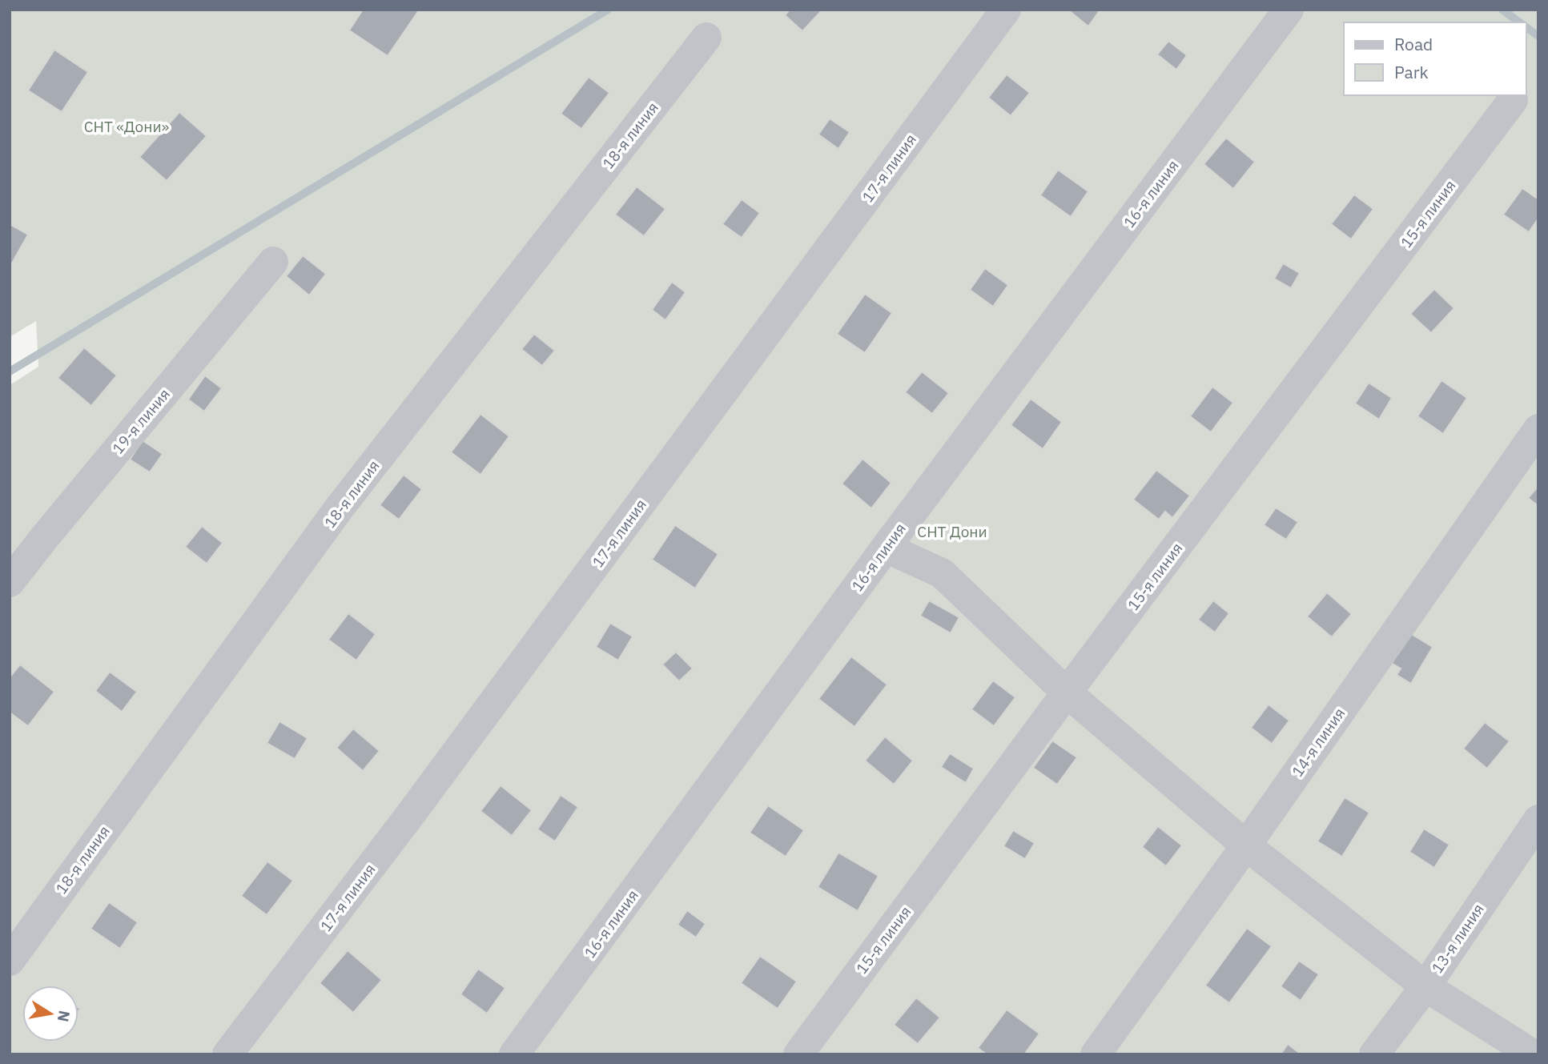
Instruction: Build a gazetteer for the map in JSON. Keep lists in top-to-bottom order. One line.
{"streets":{"lane":["18-я линия","17-я линия","16-я линия","15-я линия","19-я линия","14-я линия","13-я линия"]},"parks":["СНТ «Дони»","СНТ Дони"],"legend":["Road","Park"],"north":"right"}
